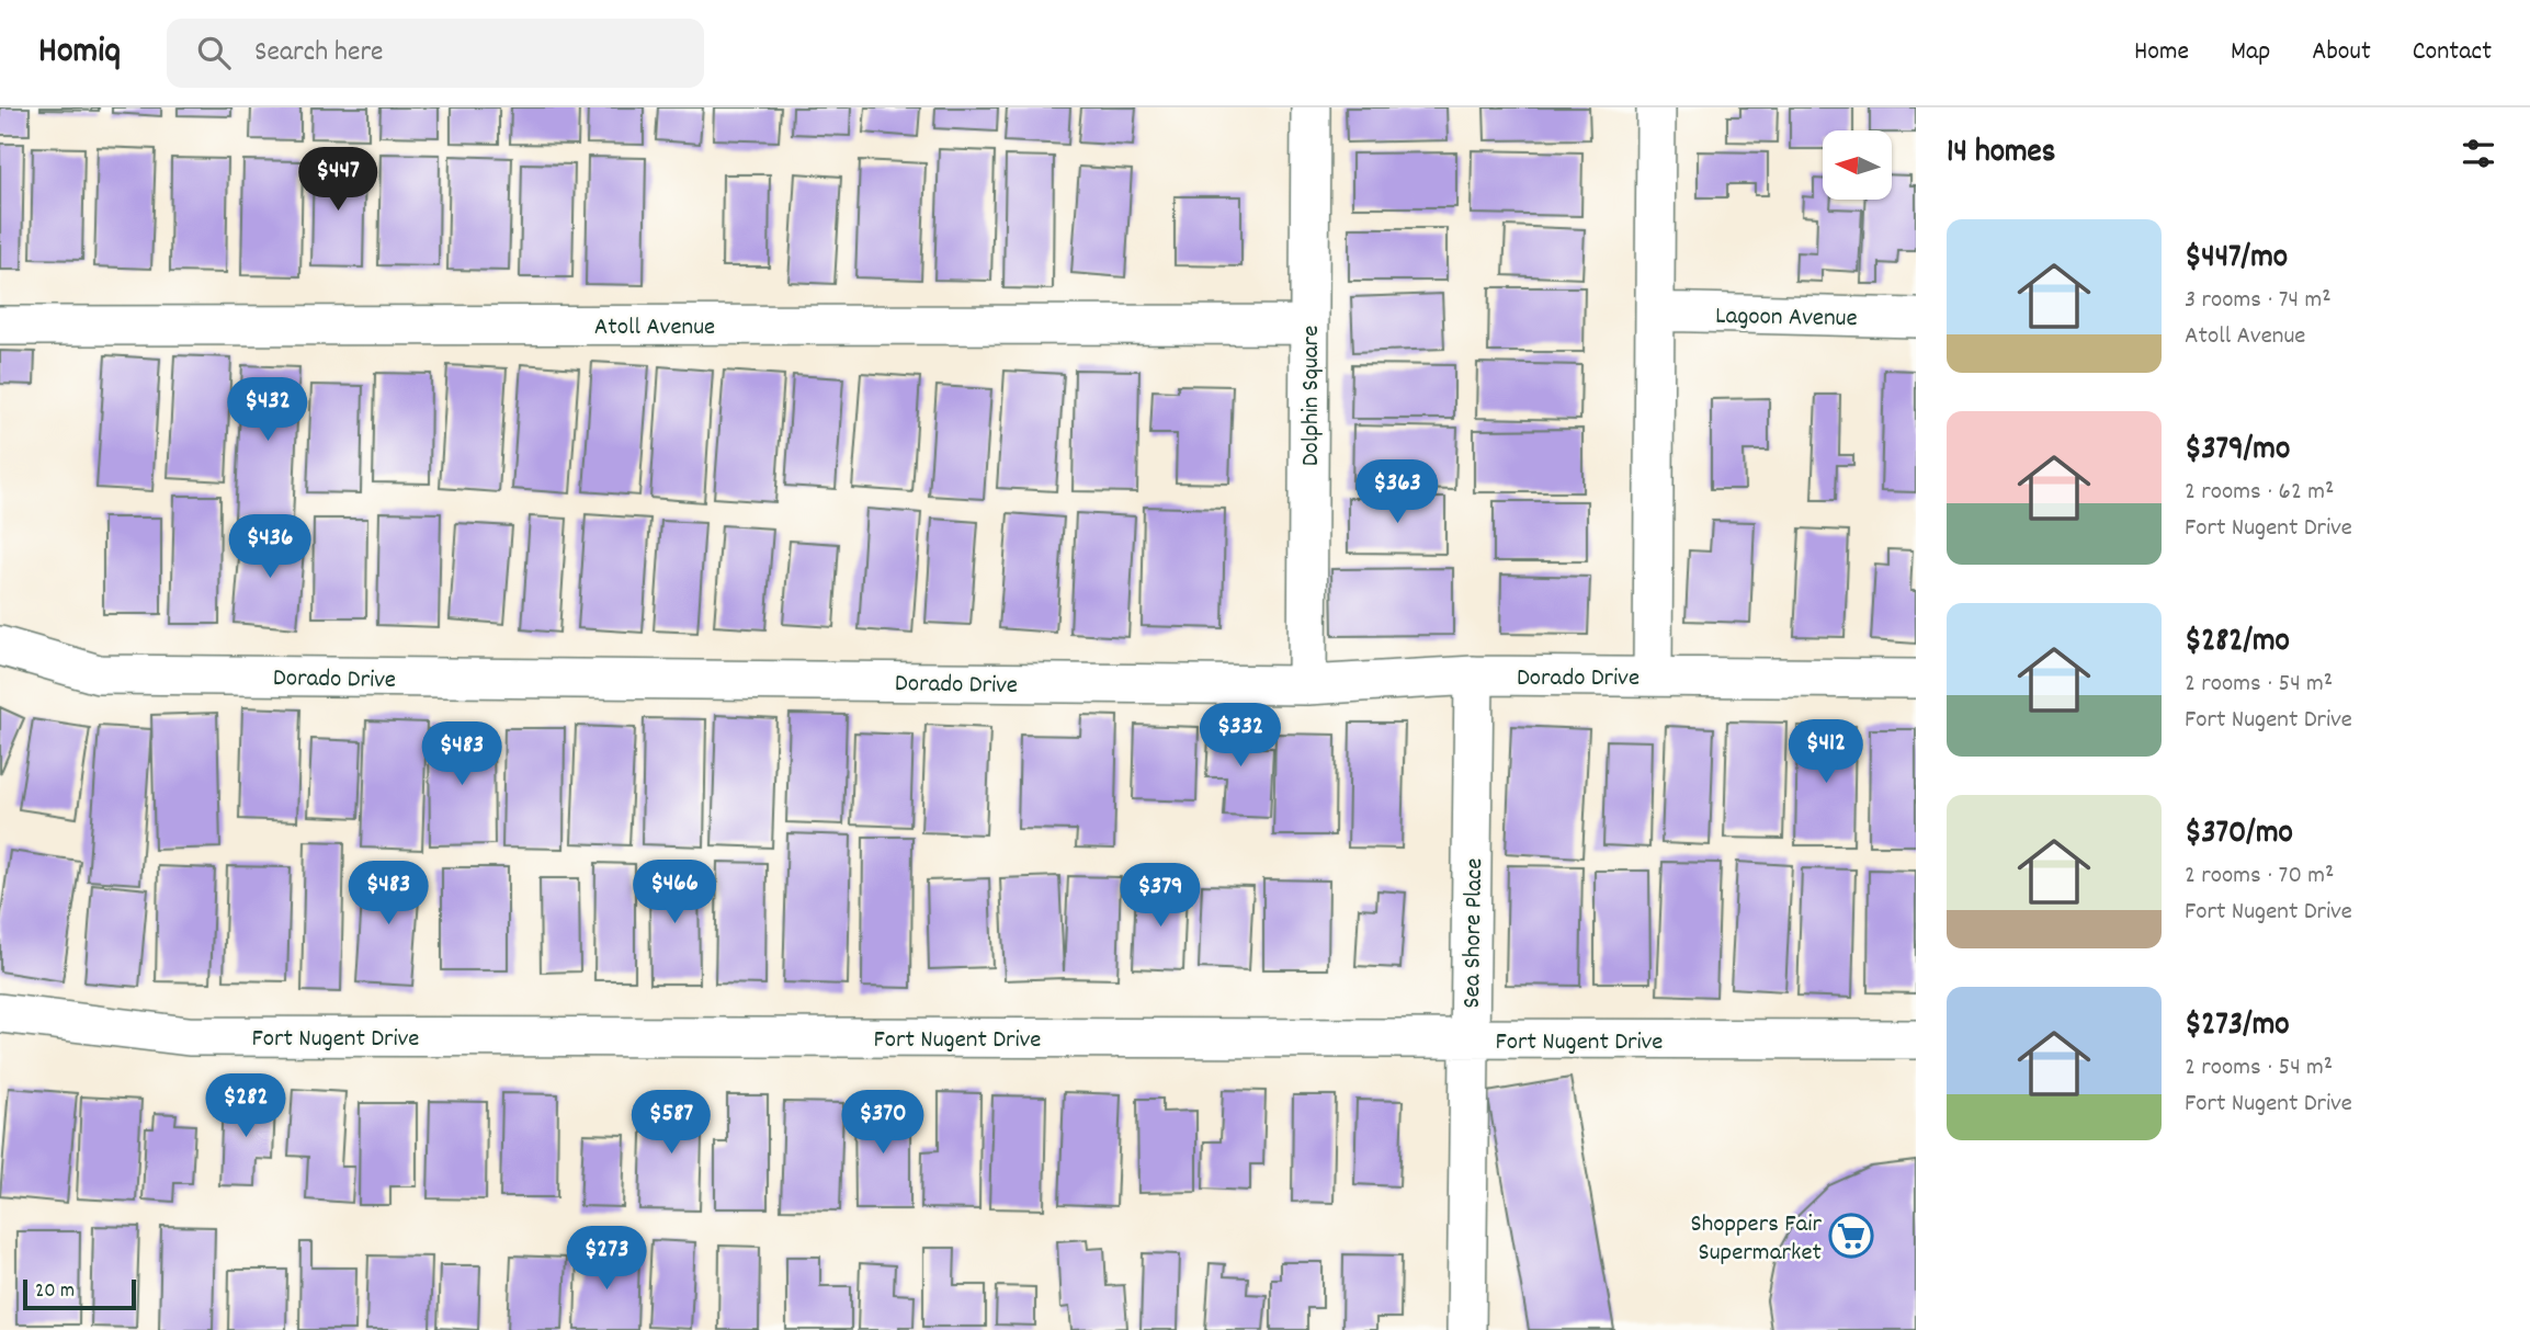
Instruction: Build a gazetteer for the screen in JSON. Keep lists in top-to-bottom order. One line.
{"streets":{"street":["Lagoon Avenue","Atoll Avenue","Dolphin Square","Dorado Drive","Sea Shore Place","Fort Nugent Drive"]},"crossings":[["Atoll Avenue","Dolphin Square"],["Dolphin Square","Dorado Drive"],["Dorado Drive","Sea Shore Place"],["Sea Shore Place","Fort Nugent Drive"]],"places":{"supermarket":["Shoppers Fair Supermarket"]},"scale_bar":"20 m","north":"left","page":{"header":"Homiq","search":"Search here","nav":["Home","Map","About","Contact"],"heading":"14 homes","price":["$447","$432","$363","$436","$332","$412","$483","$466","$483","$379","$282","$587","$370","$273"],"list":[{"name":"$447/mo","note":"3 rooms · 74 m² · Atoll Avenue"},{"name":"$379/mo","note":"2 rooms · 62 m² · Fort Nugent Drive"},{"name":"$282/mo","note":"2 rooms · 54 m² · Fort Nugent Drive"},{"name":"$370/mo","note":"2 rooms · 70 m² · Fort Nugent Drive"},{"name":"$273/mo","note":"2 rooms · 54 m² · Fort Nugent Drive"}],"scale":"20 m"}}
